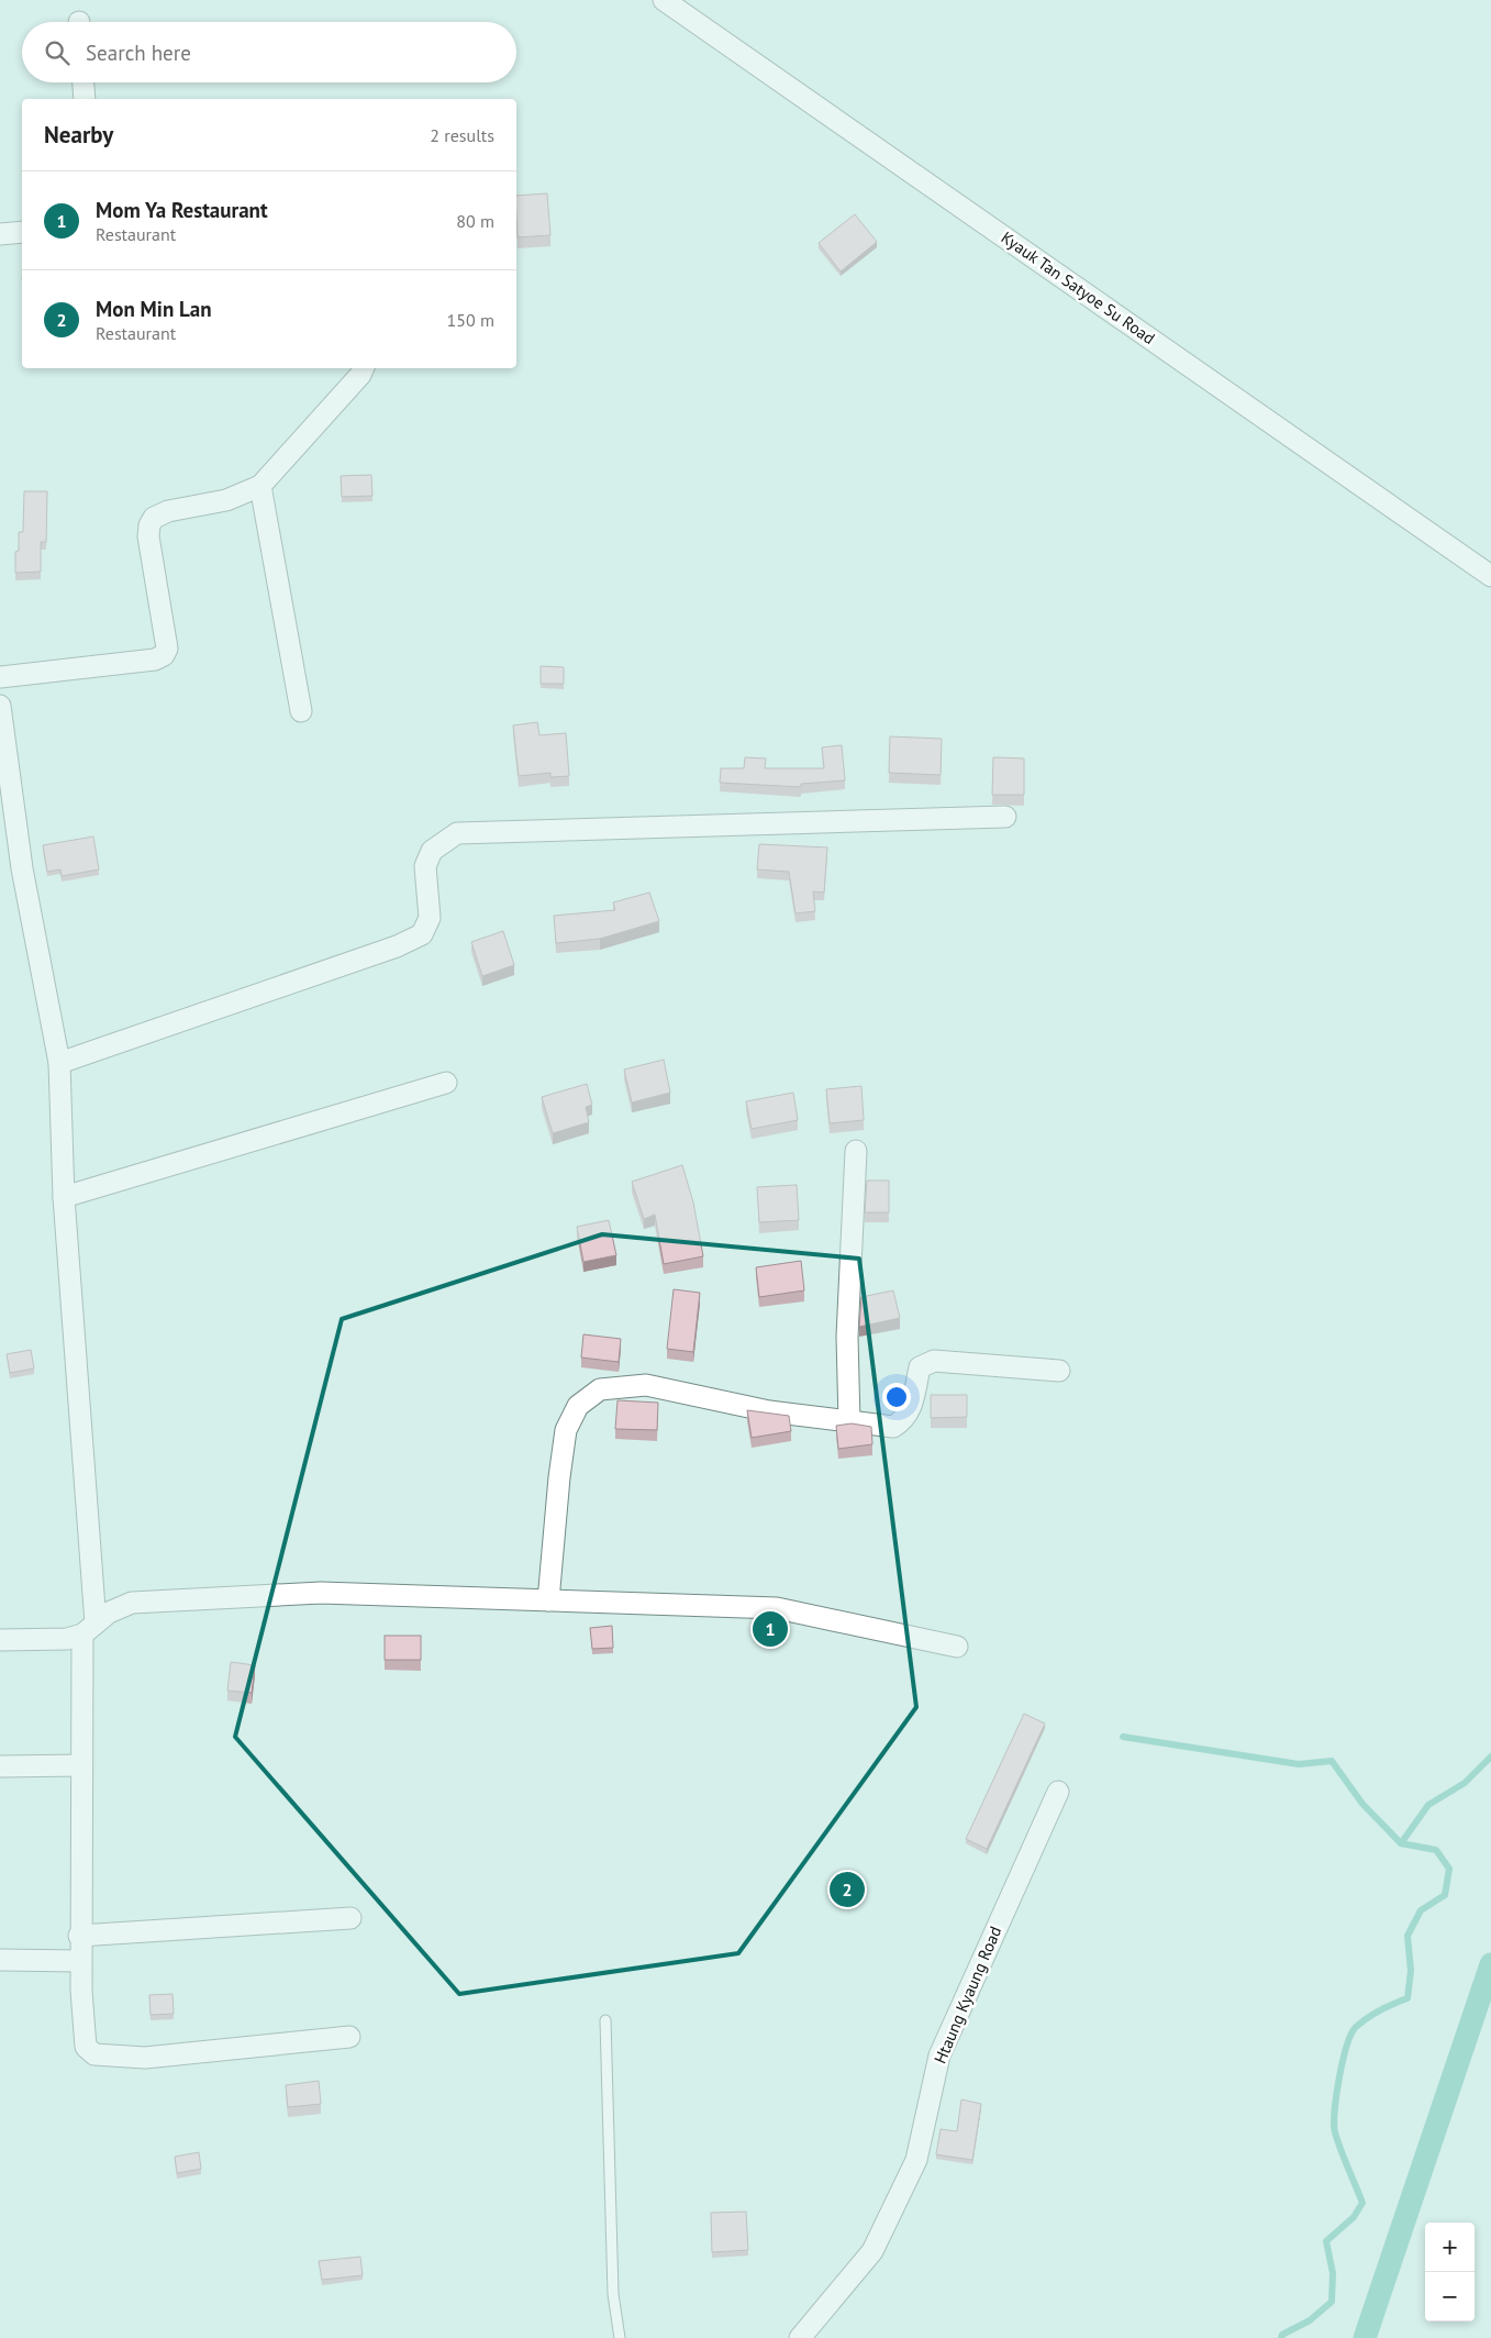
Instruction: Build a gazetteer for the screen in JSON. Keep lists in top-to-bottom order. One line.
{"streets":{"street":["Kyauk Tan Satyoe Su Road","Htaung Kyaung Road"]},"page":{"search":"Search here","heading":["Nearby","2 results"],"list":[{"mark":"1","name":"Mom Ya Restaurant","note":"Restaurant","value":"80 m"},{"mark":"2","name":"Mon Min Lan","note":"Restaurant","value":"150 m"}],"pins":["1","2"],"map_buttons":["+","−"]}}
